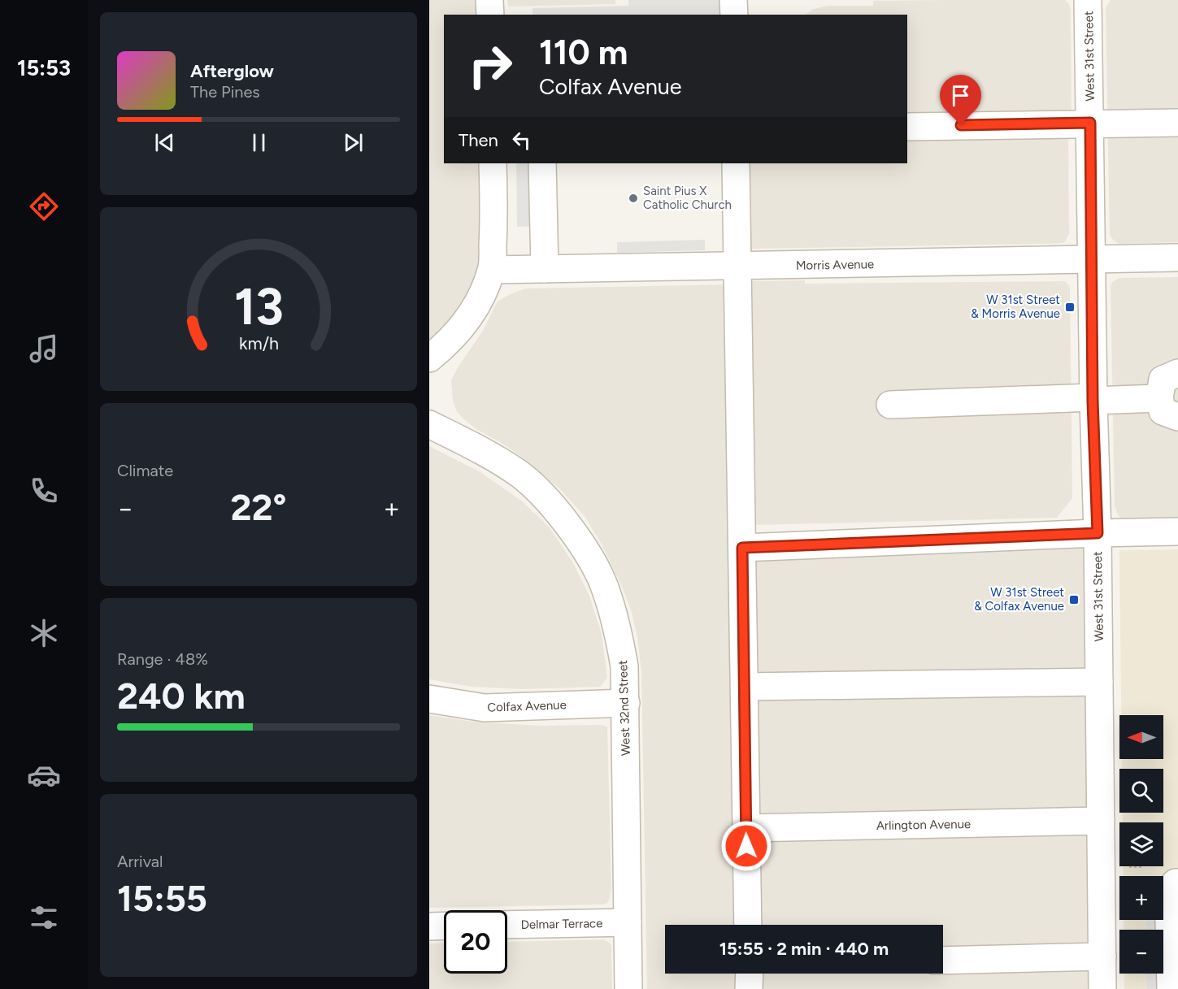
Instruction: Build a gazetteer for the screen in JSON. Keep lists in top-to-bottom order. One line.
{"streets":{"street":["West 31st Street","Morris Avenue","Colfax Avenue","West 32nd Street","Arlington Avenue","Delmar Terrace"]},"crossings":[["West 31st Street","Morris Avenue"],["West 31st Street","Arlington Avenue"],["Colfax Avenue","West 32nd Street"],["West 32nd Street","Delmar Terrace"]],"places":{"other":["Saint Pius X Catholic Church"],"transit":["W 31st Street & Morris Avenue","W 31st Street & Colfax Avenue"]},"north":"left","page":{"tabs":"15:53","turn":["110 m","Colfax Avenue"],"song":["Afterglow","The Pines"],"then":"Then","tile":["Climate",["Range · 48%","240 km"],["Arrival","15:55"]],"heat":["−","22°","+"],"map_buttons":["+","−"],"limit":"20","trip":"15:55 · 2 min · 440 m","gauge":["13","km/h"]}}
